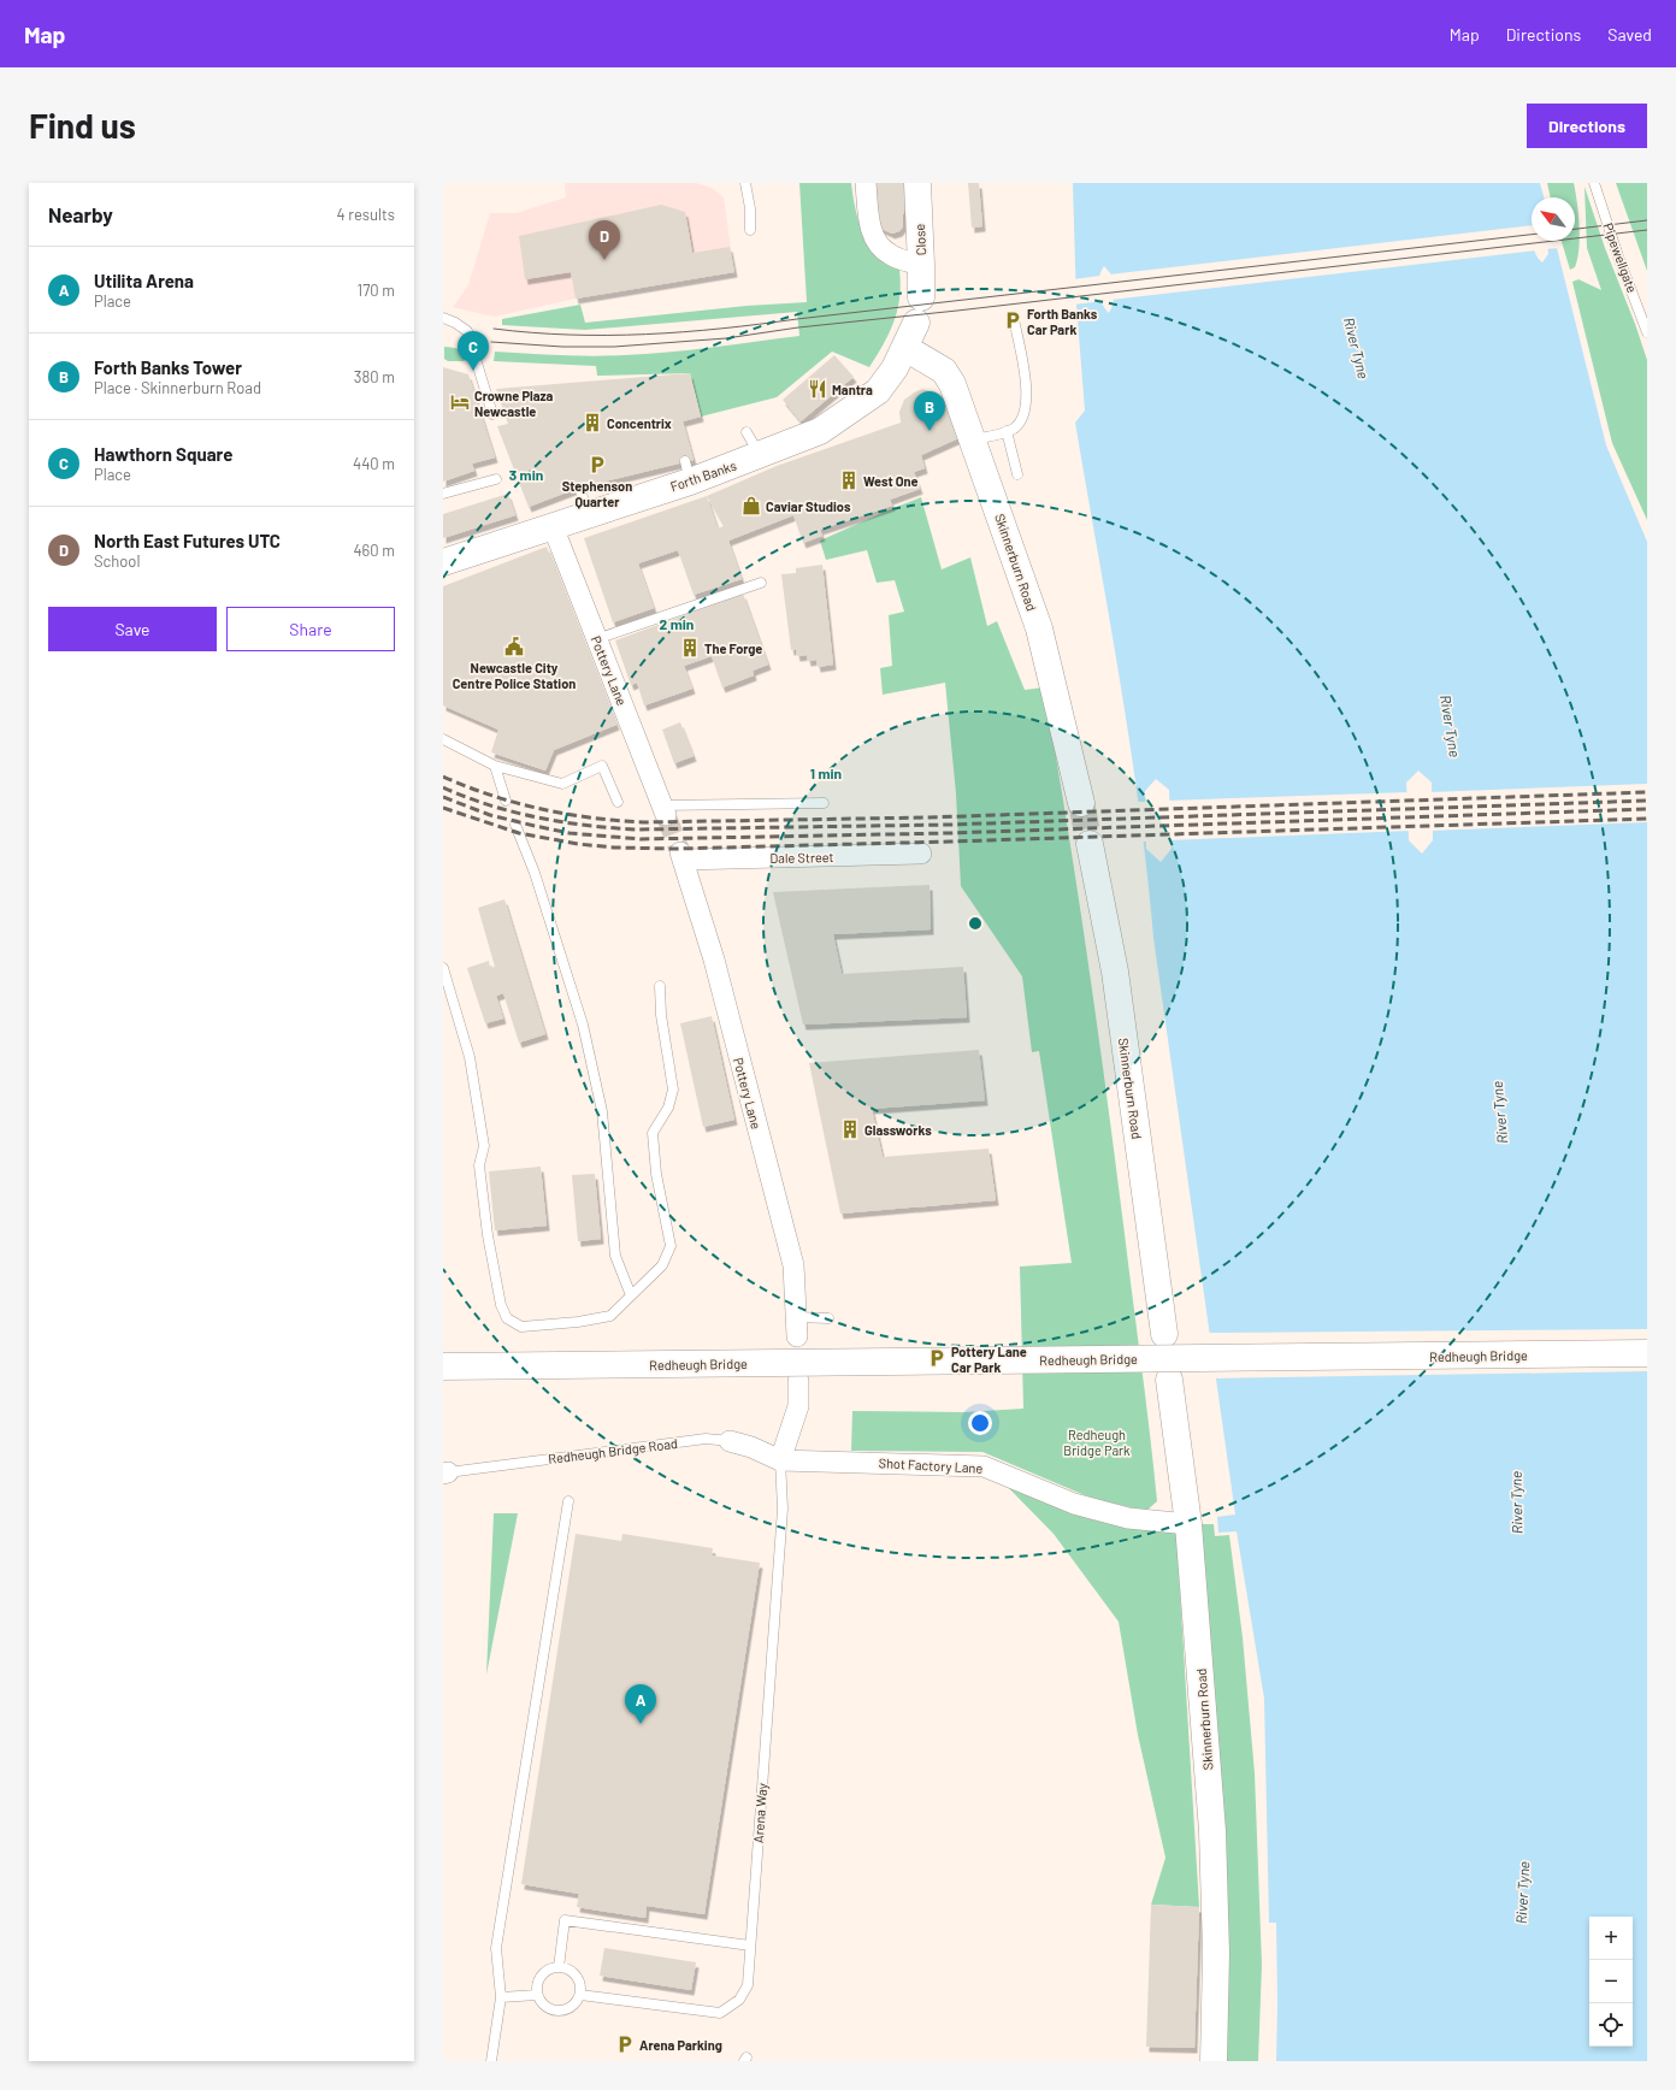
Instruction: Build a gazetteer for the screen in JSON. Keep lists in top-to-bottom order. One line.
{"streets":{"main road":["Close","Forth Banks","Skinnerburn Road","Redheugh Bridge"],"street":["Pottery Lane","Dale Street","Redheugh Bridge Road","Shot Factory Lane"],"lane":["Pipewellgate","Arena Way"]},"crossings":[["Forth Banks","Skinnerburn Road"],["Forth Banks","Pottery Lane"],["Skinnerburn Road","Shot Factory Lane"],["Pottery Lane","Dale Street"],["Redheugh Bridge Road","Shot Factory Lane"],["Redheugh Bridge Road","Arena Way"],["Shot Factory Lane","Arena Way"]],"water":["River Tyne"],"parks":["Redheugh Bridge Park"],"places":{"parking":["Forth Banks Car Park","Stephenson Quarter","Pottery Lane Car Park","Arena Parking"],"restaurant":["Mantra"],"hotel":["Crowne Plaza Newcastle"],"building":["Concentrix","West One","The Forge","Glassworks"],"shop":["Caviar Studios"],"public building":["Newcastle City Centre Police Station"]},"north":"top left","page":{"header":"Map","nav":["Map","Directions","Saved"],"buttons":["Directions",["Save","Share"]],"title":"Find us","heading":["Nearby","4 results"],"pins":["D","C","B","A"],"list":[{"mark":"A","name":"Utilita Arena","note":"Place","value":"170 m"},{"mark":"B","name":"Forth Banks Tower","note":"Place · Skinnerburn Road","value":"380 m"},{"mark":"C","name":"Hawthorn Square","note":"Place","value":"440 m"},{"mark":"D","name":"North East Futures UTC","note":"School","value":"460 m"}],"map_buttons":["+","−"]},"rings":["3 min","2 min","1 min"]}
